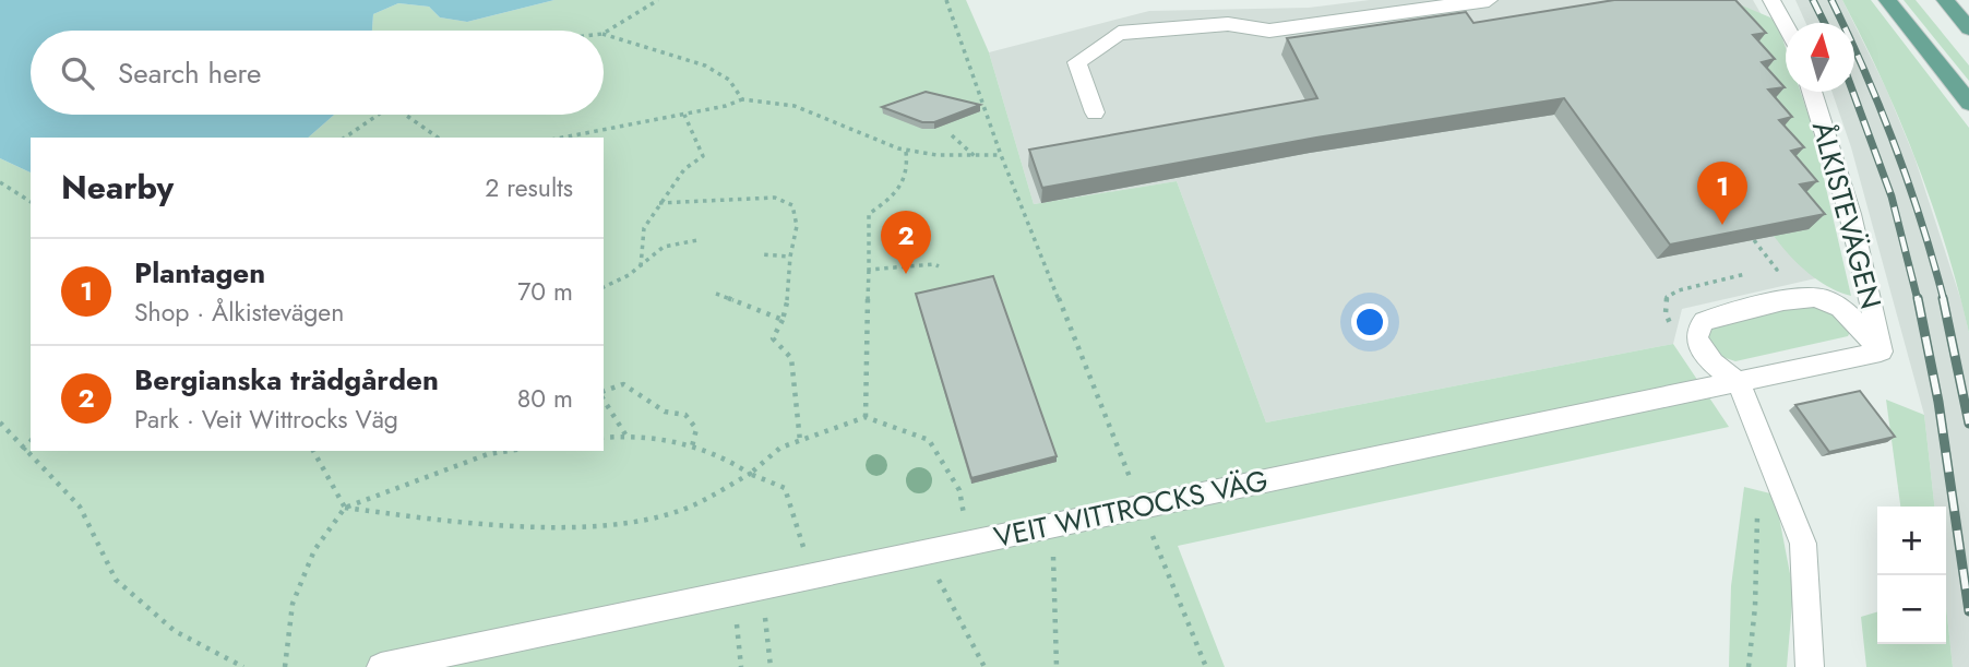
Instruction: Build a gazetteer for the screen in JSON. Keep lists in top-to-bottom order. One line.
{"streets":{"street":["ÅLKISTEVÄGEN","VEIT WITTROCKS VÄG"]},"crossings":[["ÅLKISTEVÄGEN","VEIT WITTROCKS VÄG"]],"north":"top","page":{"search":"Search here","heading":["Nearby","2 results"],"pins":["1","2"],"list":[{"mark":"1","name":"Plantagen","note":"Shop · Ålkistevägen","value":"70 m"},{"mark":"2","name":"Bergianska trädgården","note":"Park · Veit Wittrocks Väg","value":"80 m"}],"map_buttons":["+","−"]}}
